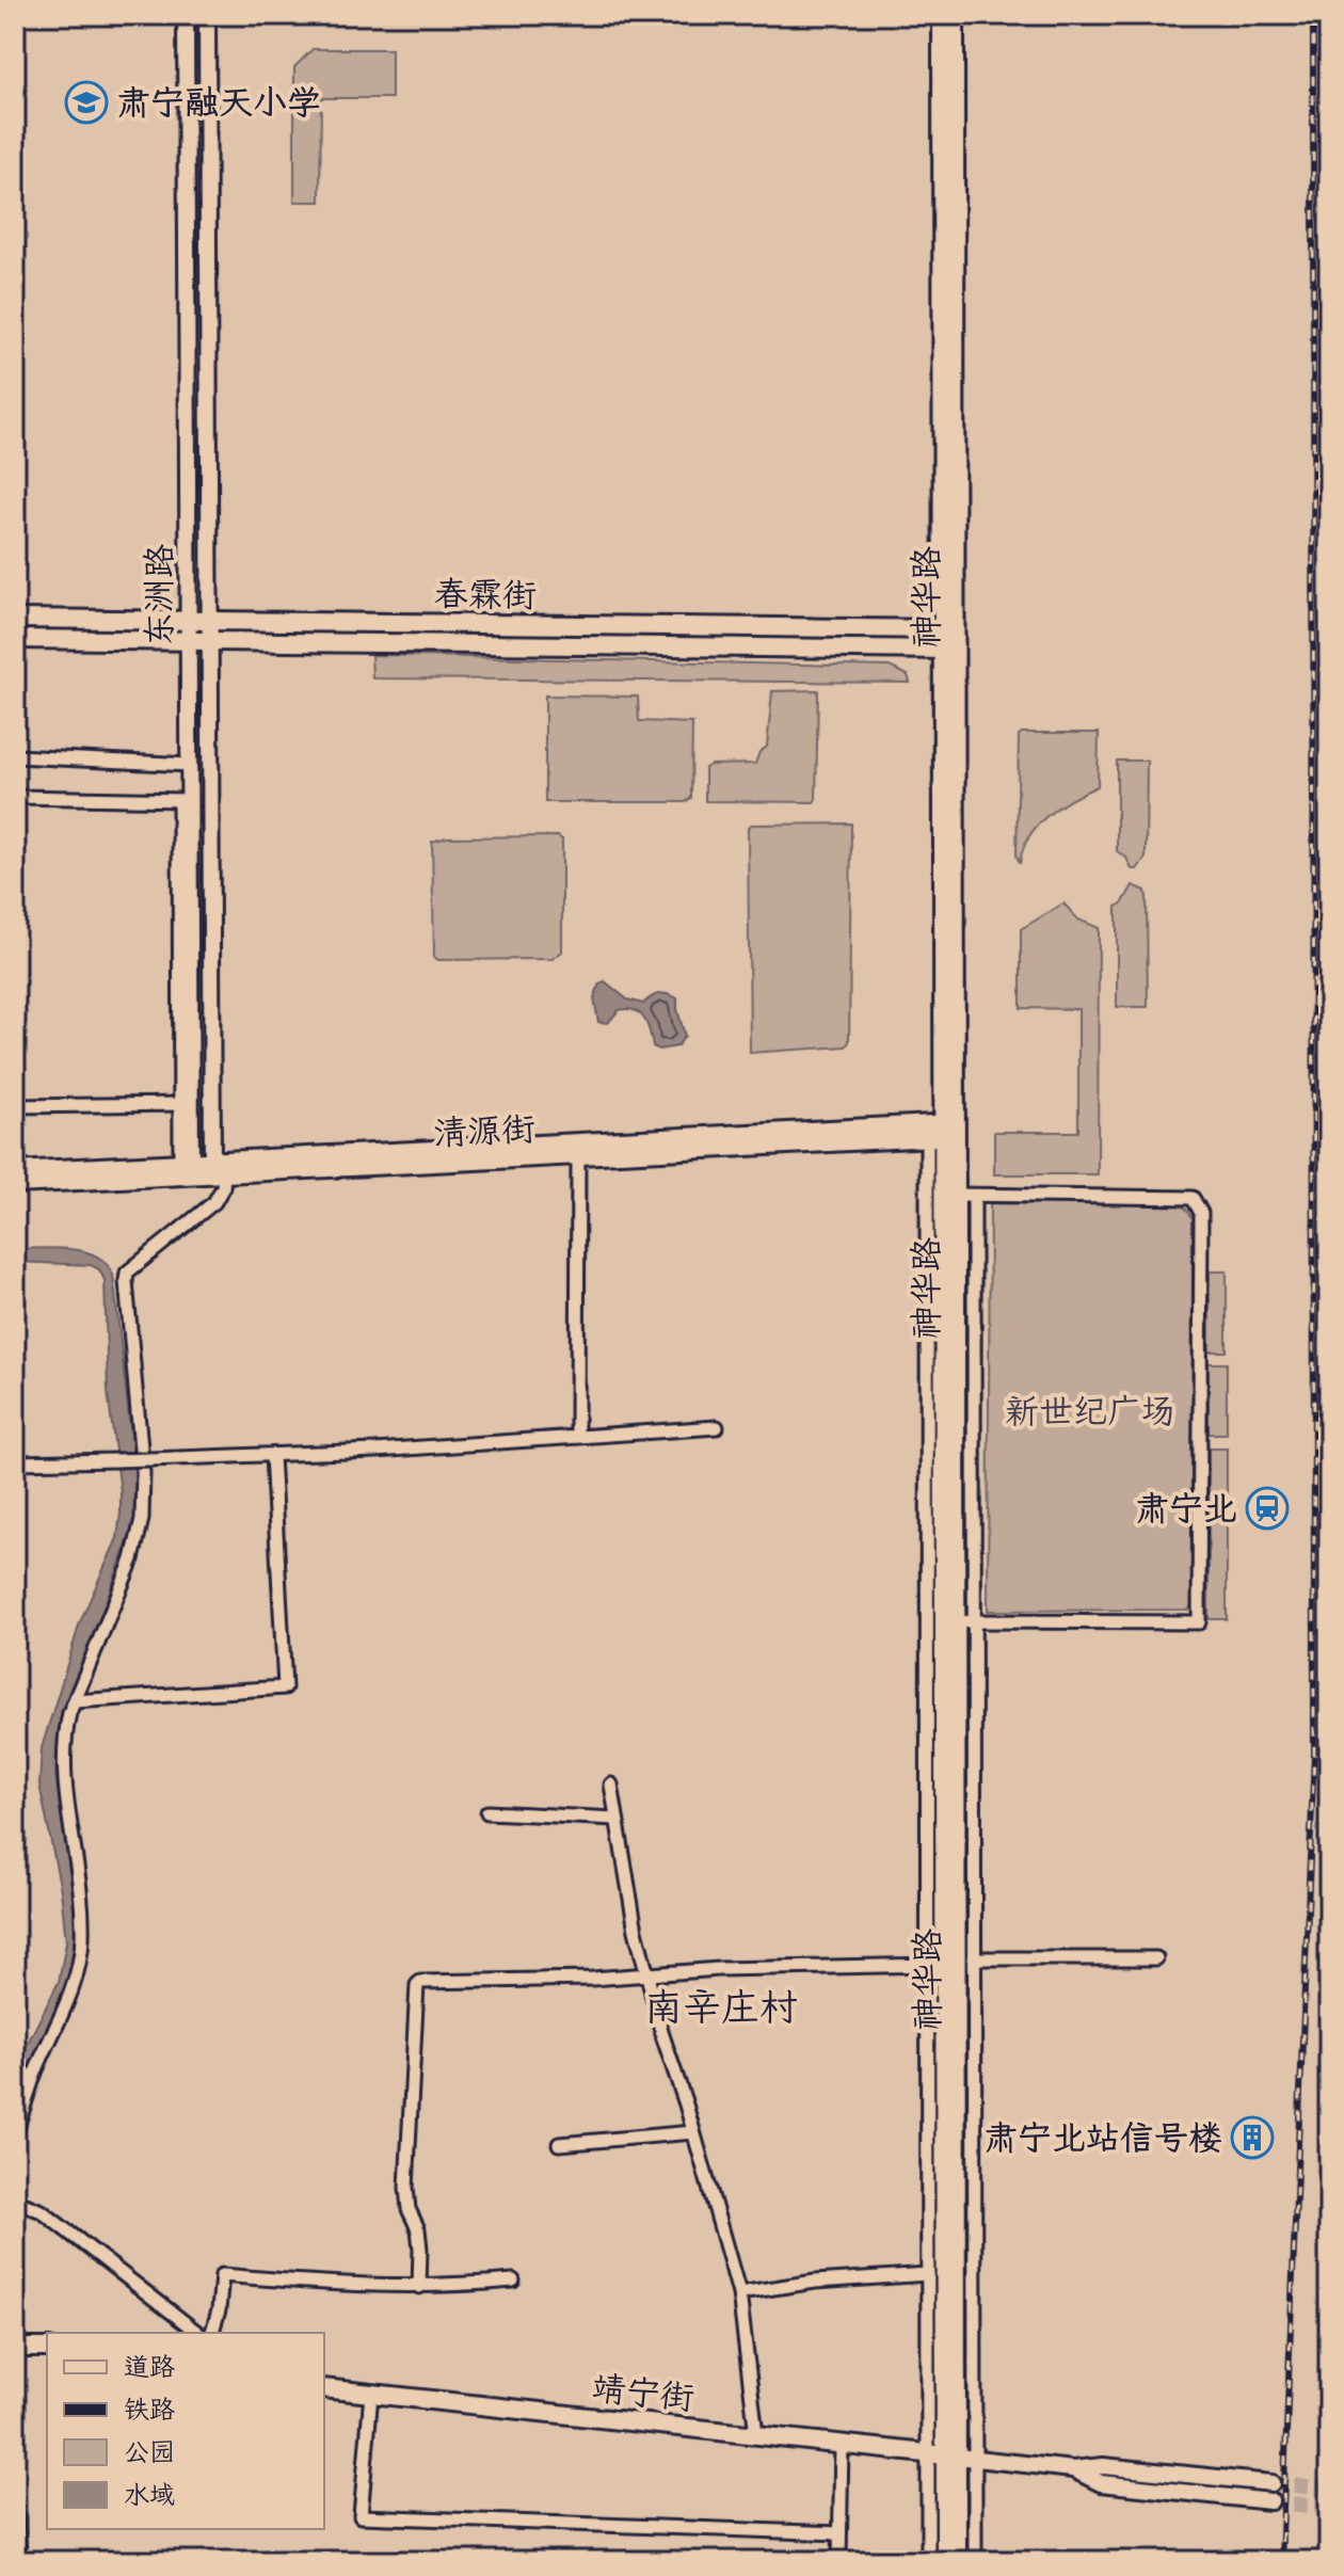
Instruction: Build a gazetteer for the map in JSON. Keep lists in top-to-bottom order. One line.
{"streets":{"main road":["春霖街","神华路","清源街","靖宁街"],"street":["东洲路"]},"crossings":[["春霖街","东洲路"],["春霖街","神华路"],["东洲路","清源街"],["神华路","清源街"],["神华路","靖宁街"]],"districts":["南辛庄村"],"parks":["新世纪广场"],"places":{"school or university":["肃宁融天小学"],"station":["肃宁北"],"building":["肃宁北站信号楼"]},"legend":["道路","铁路","公园","水域"]}
